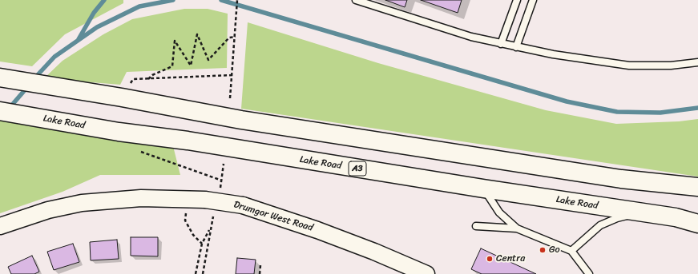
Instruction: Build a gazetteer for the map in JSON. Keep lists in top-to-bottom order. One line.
{"streets":{"highway":["Lake Road","A3"],"street":["Drumgor West Road"]},"places":["Go","Centra"]}
